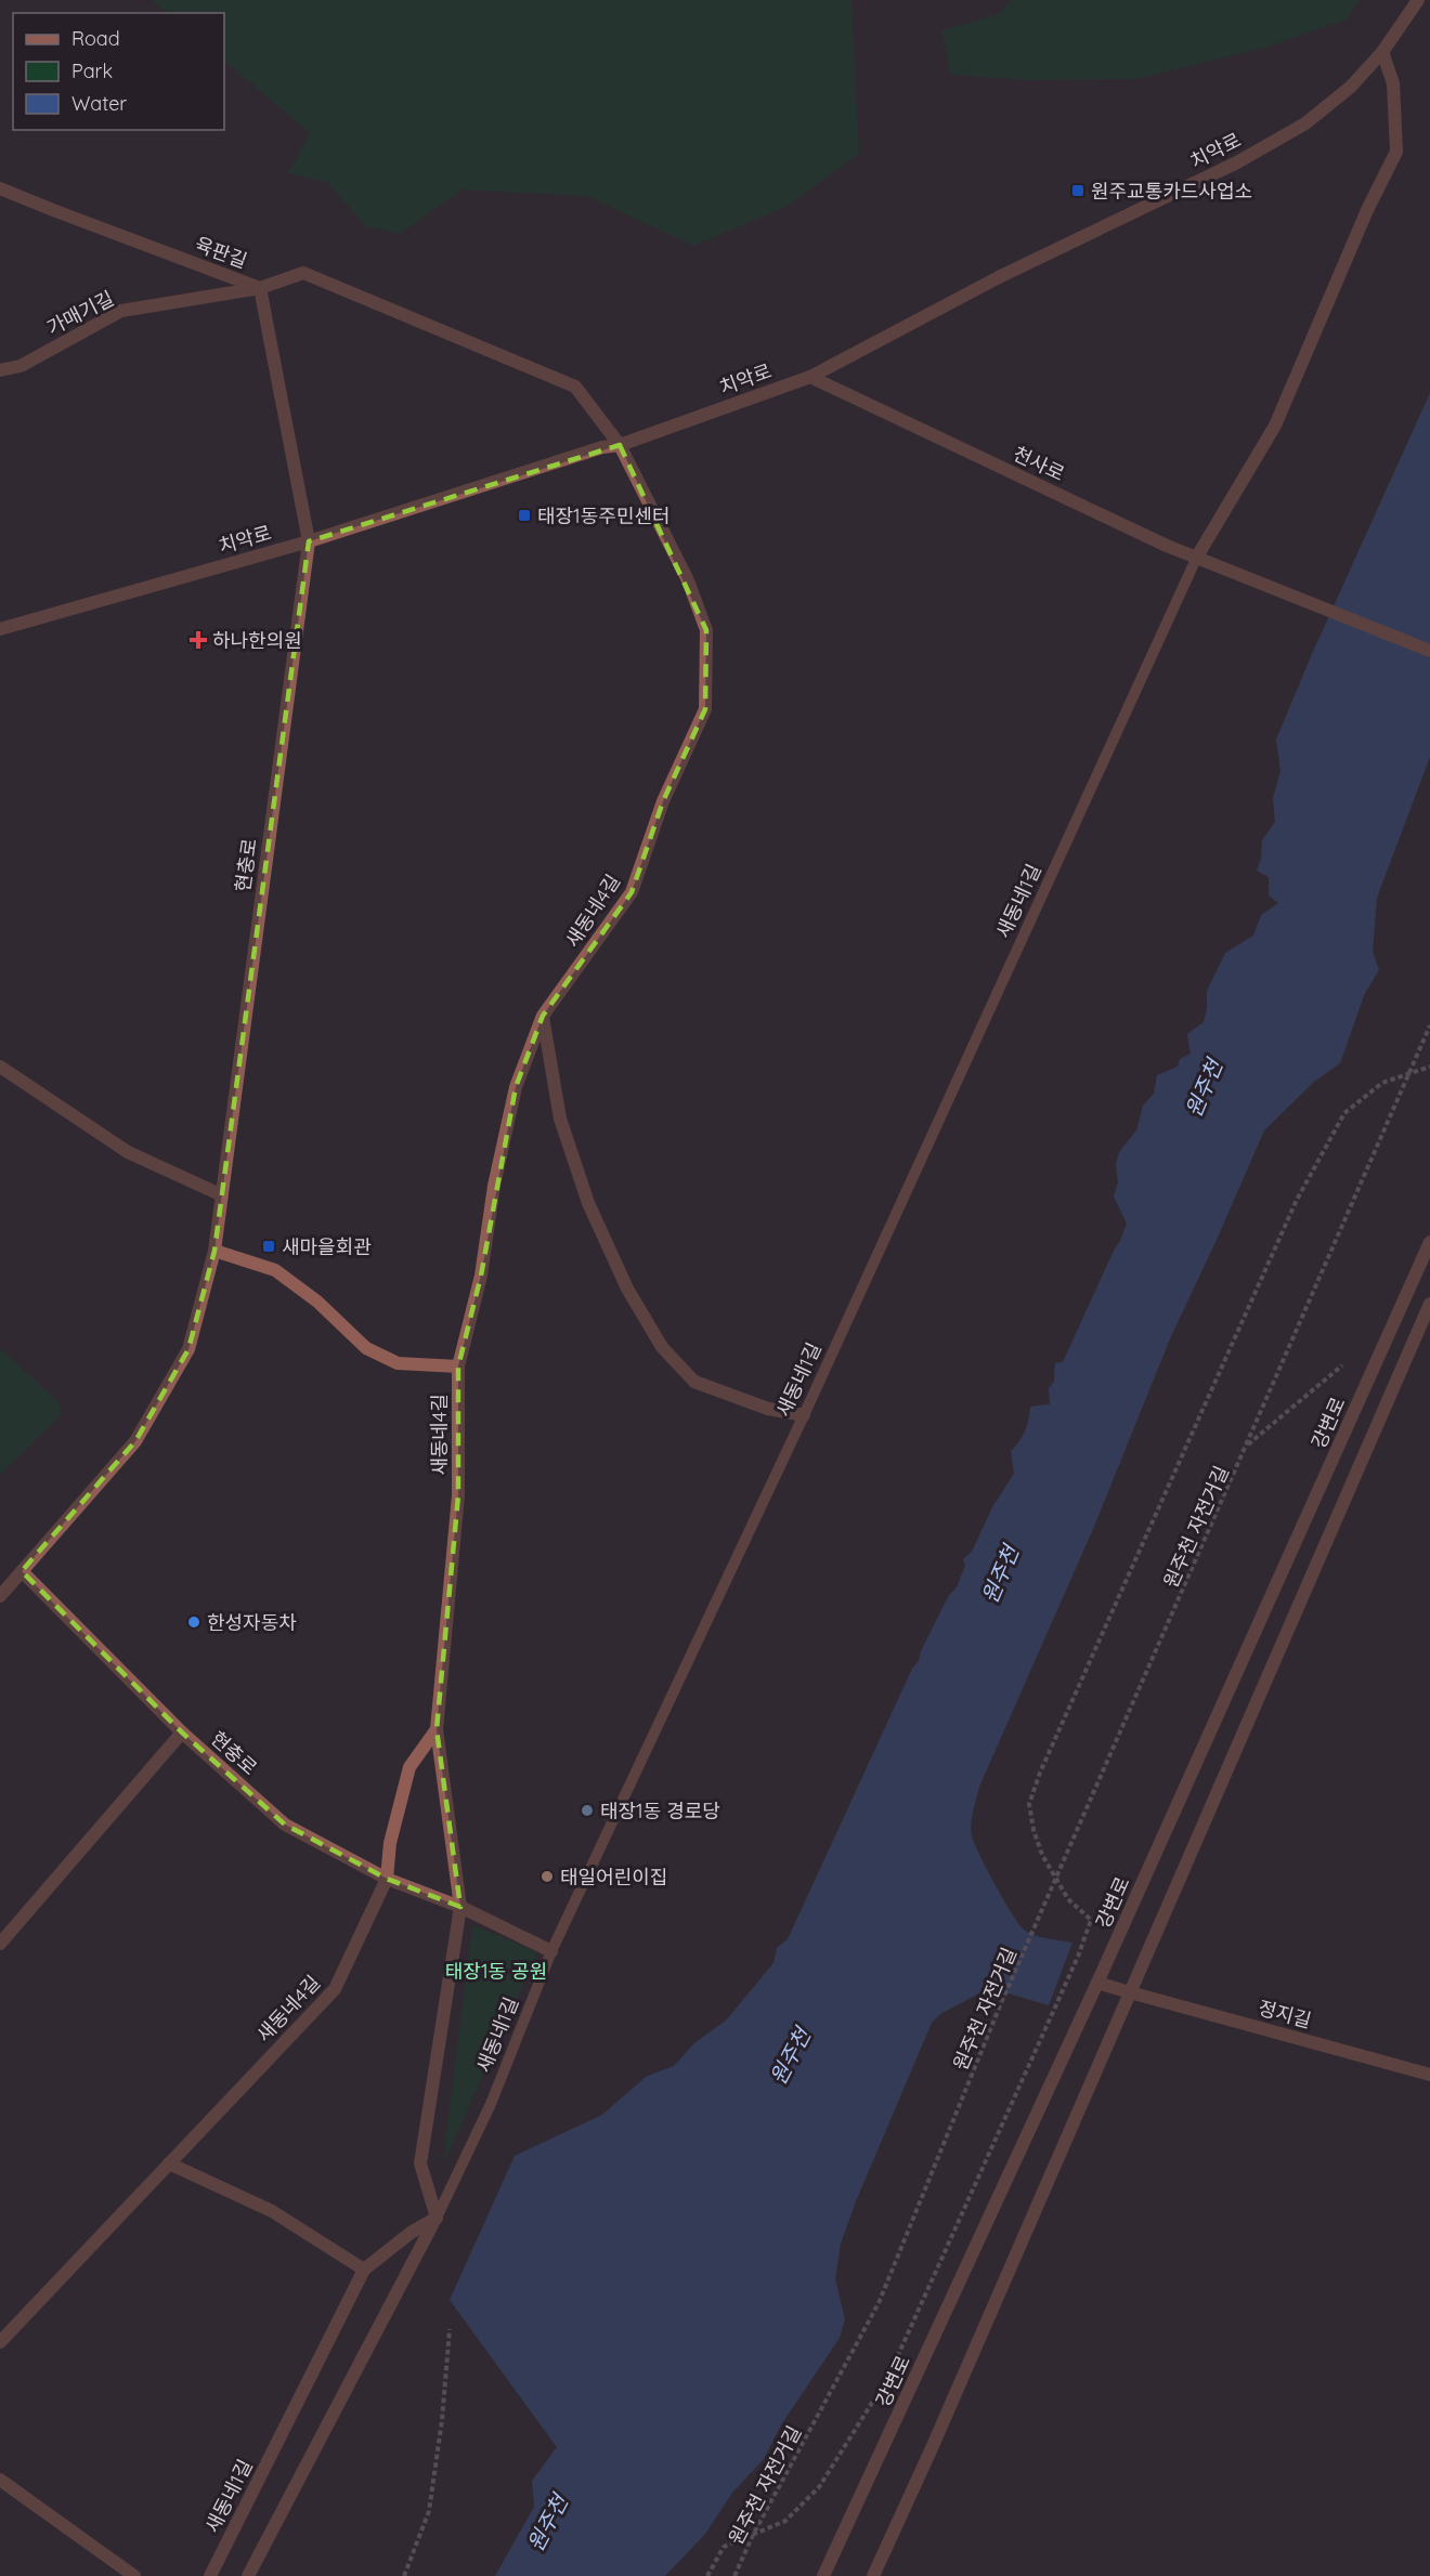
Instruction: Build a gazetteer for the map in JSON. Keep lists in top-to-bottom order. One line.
{"streets":{"street":["치악로","육판길","가매기길","천사로","현충로","새동네1길","새동네4길","강변로","정지길"],"path":["원주천 자전거길"]},"crossings":[["치악로","육판길"],["치악로","가매기길"],["치악로","천사로"],["치악로","현충로"],["치악로","새동네4길"],["육판길","가매기길"],["육판길","현충로"],["가매기길","새동네4길"],["천사로","새동네1길"],["현충로","새동네1길"],["현충로","새동네4길"],["강변로","정지길"]],"water":["원주천"],"parks":["태장1동 공원"],"places":{"transit":["원주교통카드사업소","태장1동주민센터","새마을회관"],"health":["하나한의원"],"other":["한성자동차","태장1동 경로당","태일어린이집"]},"legend":["Road","Park","Water"]}
